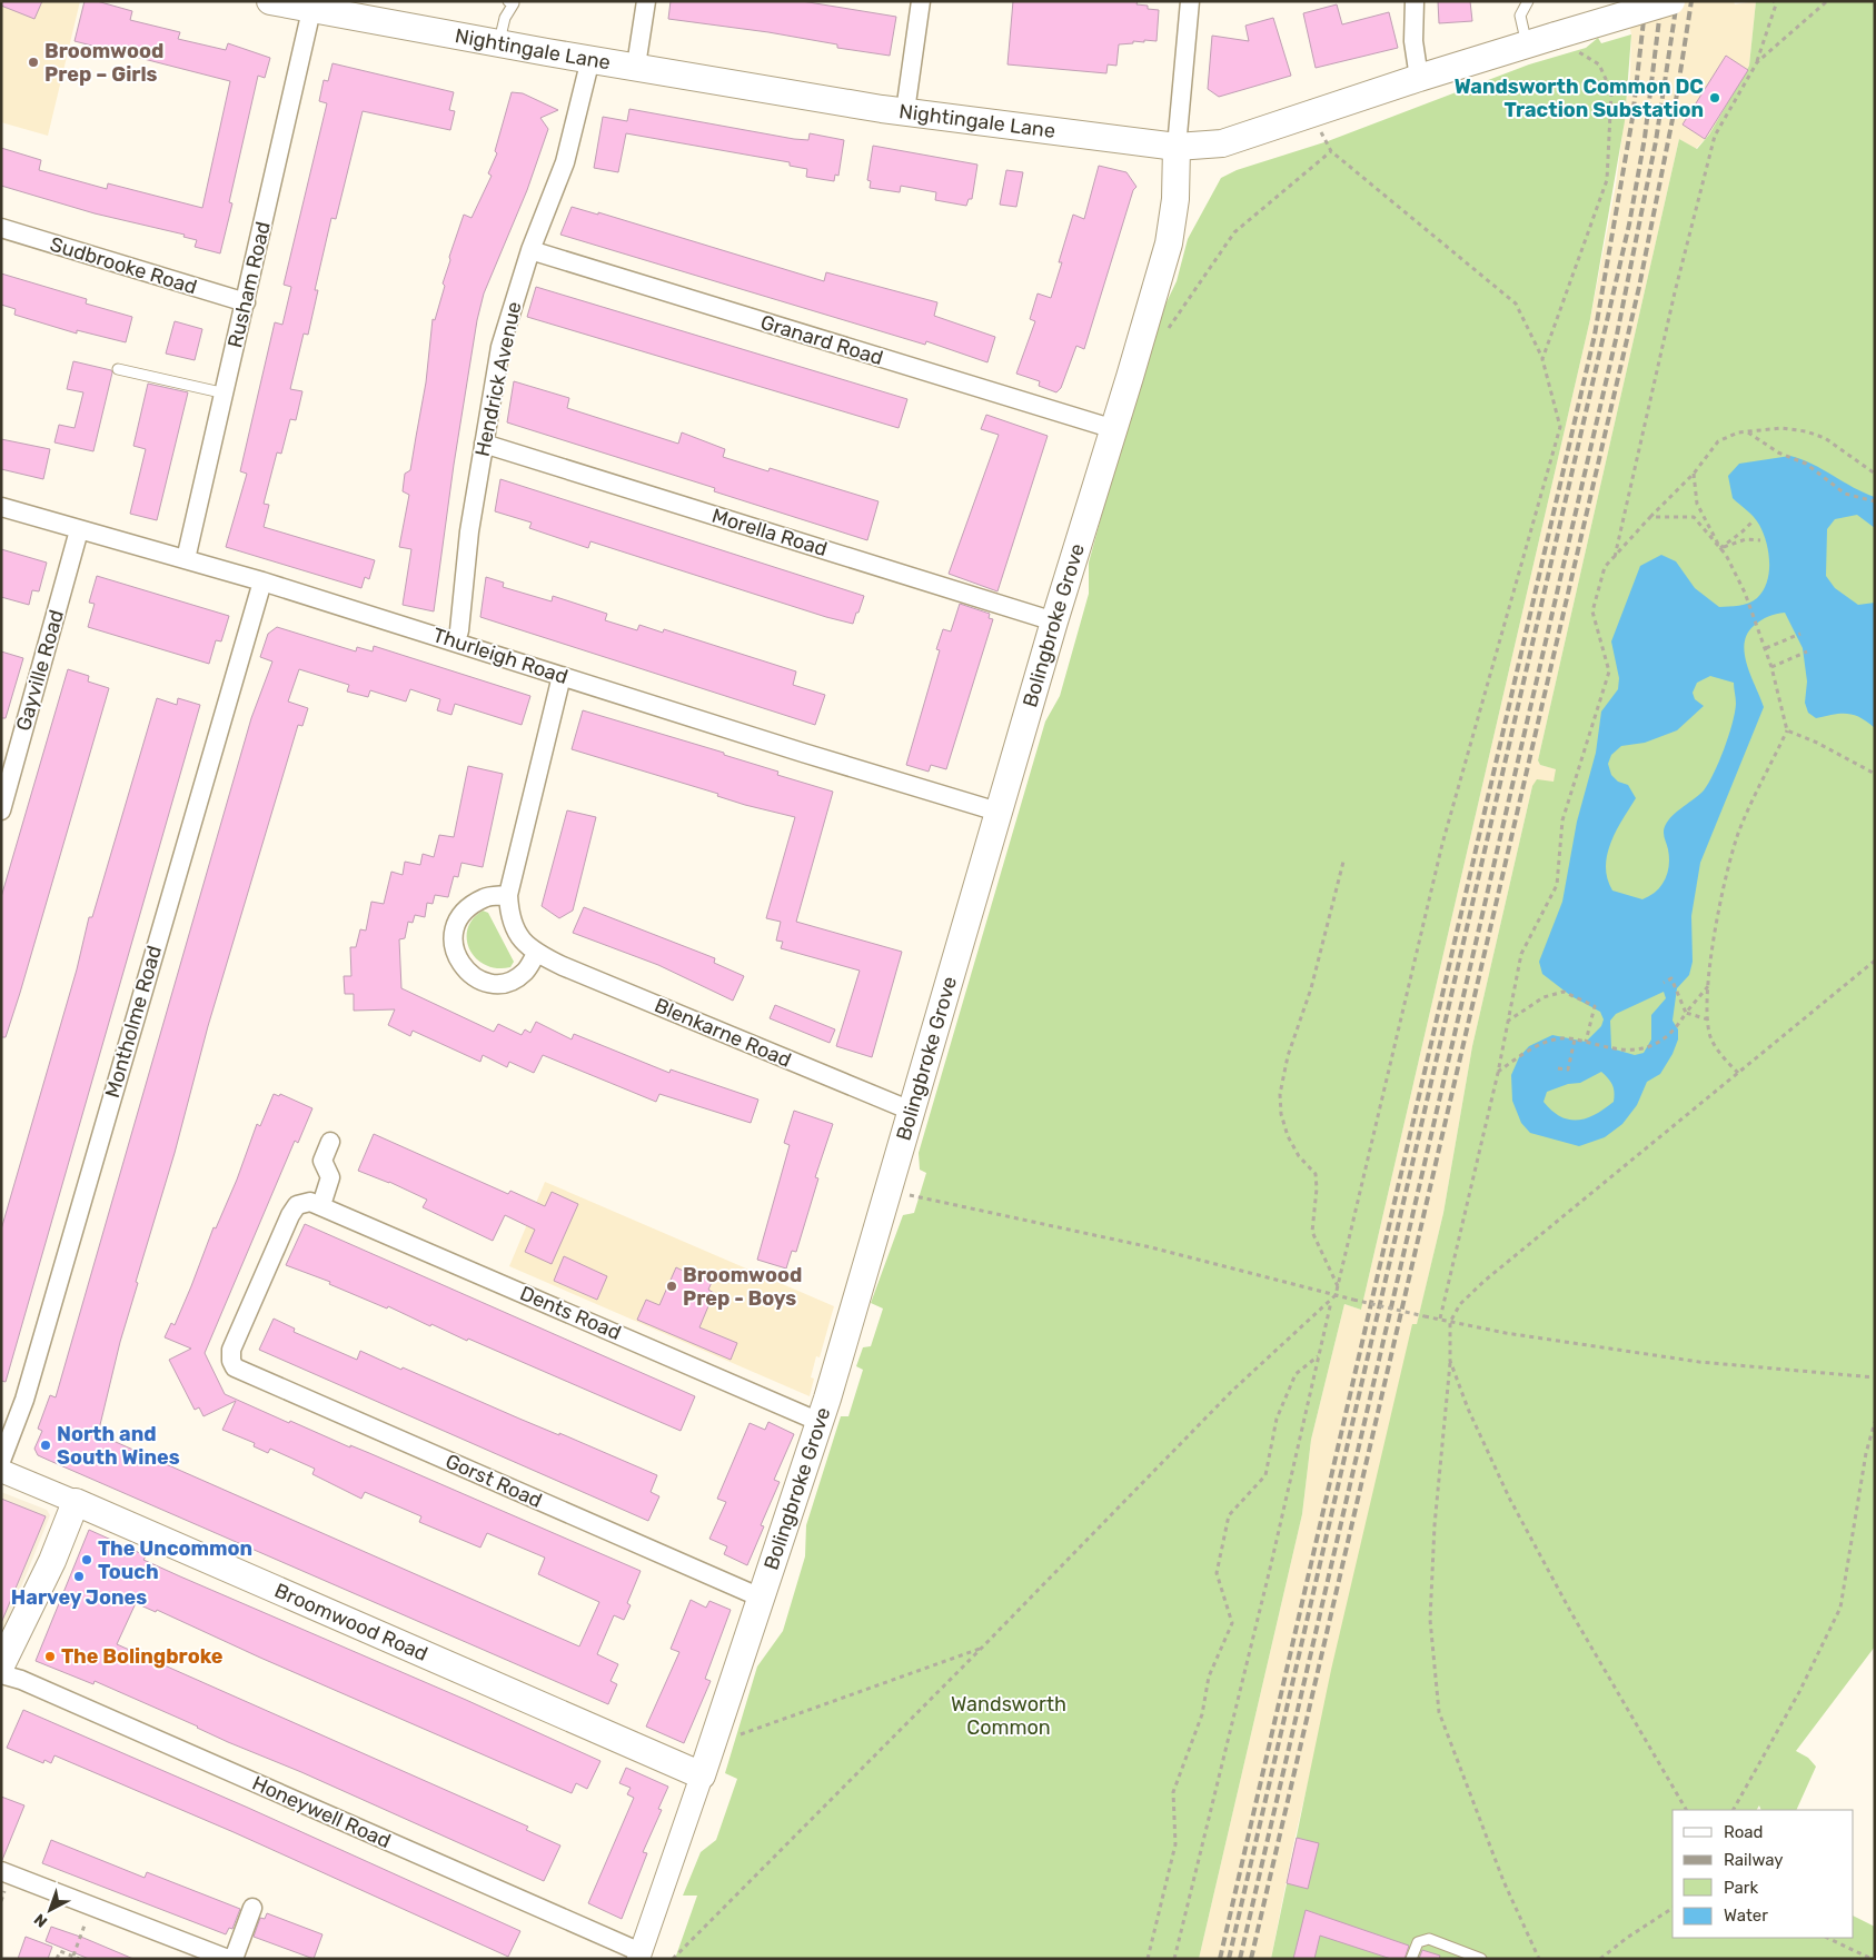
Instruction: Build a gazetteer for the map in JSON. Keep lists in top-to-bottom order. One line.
{"streets":{"main road":["Nightingale Lane","Bolingbroke Grove","Broomwood Road"],"street":["Sudbrooke Road","Rusham Road","Granard Road","Hendrick Avenue","Morella Road","Thurleigh Road","Gayville Road","Montholme Road","Blenkarne Road","Dents Road","Gorst Road","Honeywell Road"]},"crossings":[["Nightingale Lane","Rusham Road"],["Nightingale Lane","Hendrick Avenue"],["Nightingale Lane","Bolingbroke Grove"],["Sudbrooke Road","Rusham Road"],["Rusham Road","Thurleigh Road"],["Granard Road","Hendrick Avenue"],["Granard Road","Bolingbroke Grove"],["Hendrick Avenue","Morella Road"],["Hendrick Avenue","Thurleigh Road"],["Morella Road","Bolingbroke Grove"],["Bolingbroke Grove","Thurleigh Road"],["Bolingbroke Grove","Blenkarne Road"],["Bolingbroke Grove","Dents Road"],["Bolingbroke Grove","Gorst Road"],["Bolingbroke Grove","Broomwood Road"],["Bolingbroke Grove","Honeywell Road"],["Thurleigh Road","Gayville Road"],["Thurleigh Road","Montholme Road"],["Thurleigh Road","Blenkarne Road"],["Dents Road","Gorst Road"]],"parks":["Wandsworth Common"],"places":["Broomwood Prep – Girls","Wandsworth Common DC Traction Substation","Broomwood Prep - Boys","North and South Wines","The Uncommon Touch","Harvey Jones","The Bolingbroke"],"legend":["Road","Railway","Park","Water"],"north":"bottom left"}
